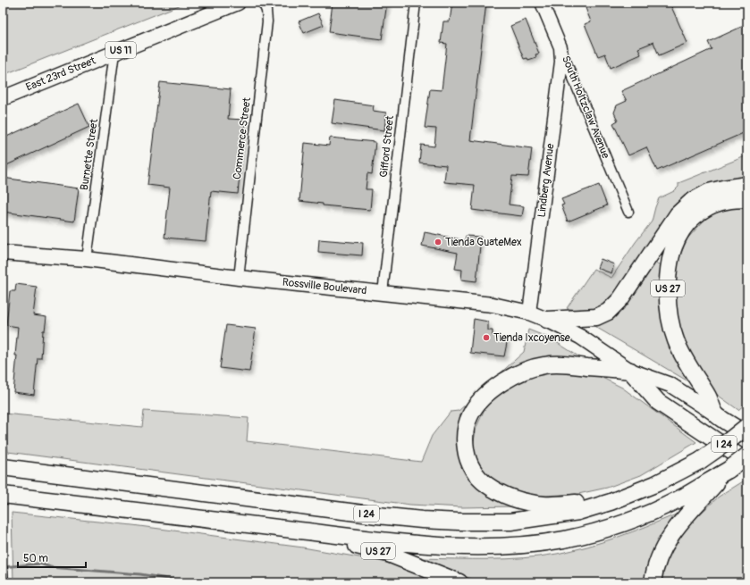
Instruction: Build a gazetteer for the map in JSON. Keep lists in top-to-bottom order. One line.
{"streets":{"highway":["Rossville Boulevard","US 27","I 24"],"main road":["US 11","East 23rd Street","South Holtzclaw Avenue","Lindberg Avenue"],"street":["Commerce Street","Gifford Street","Burnette Street"]},"crossings":[["East 23rd Street","Burnette Street"],["South Holtzclaw Avenue","Lindberg Avenue"],["Commerce Street","Rossville Boulevard"],["Gifford Street","Rossville Boulevard"],["Burnette Street","Rossville Boulevard"],["Lindberg Avenue","Rossville Boulevard"],["Rossville Boulevard","US 27"],["US 27","I 24"]],"places":["Tienda GuateMex","Tienda Ixcoyense"],"scale_bar":"50 m"}
